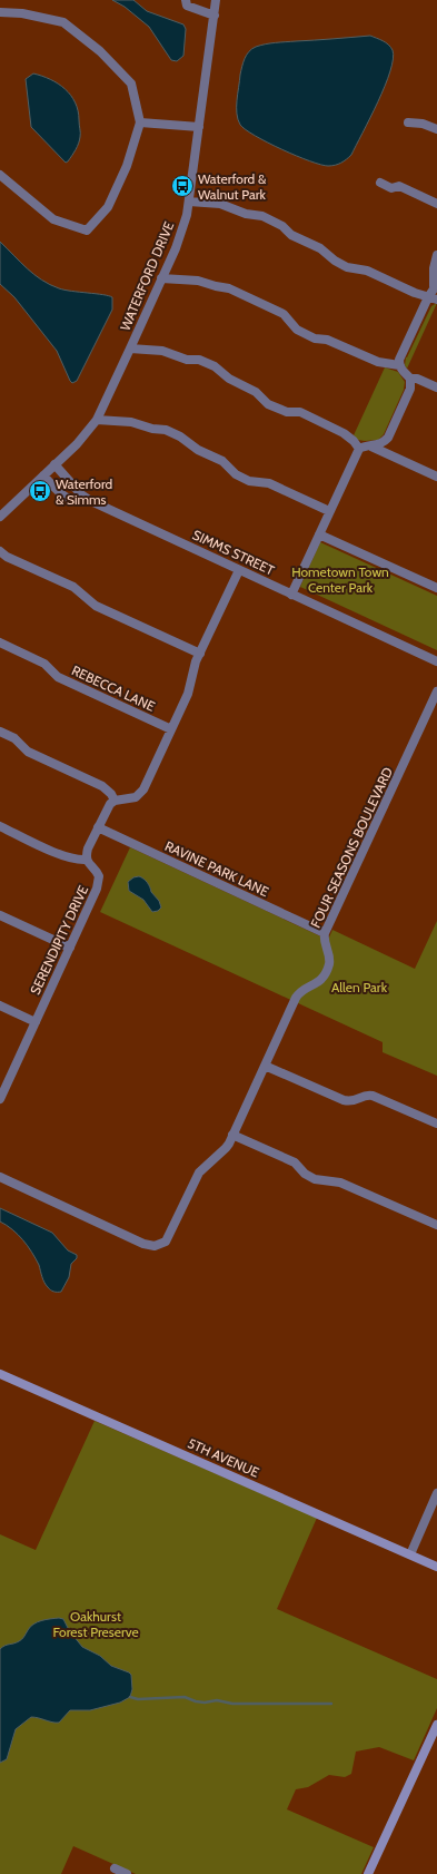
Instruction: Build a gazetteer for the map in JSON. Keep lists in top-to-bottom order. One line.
{"streets":{"street":["WATERFORD DRIVE","SIMMS STREET","REBECCA LANE","FOUR SEASONS BOULEVARD","RAVINE PARK LANE","SERENDIPITY DRIVE","5TH AVENUE"]},"crossings":[["WATERFORD DRIVE","SIMMS STREET"],["FOUR SEASONS BOULEVARD","RAVINE PARK LANE"]],"parks":["Hometown Town Center Park","Allen Park","Oakhurst Forest Preserve"],"places":{"bus stop":["Waterford & Walnut Park","Waterford & Simms"]}}
